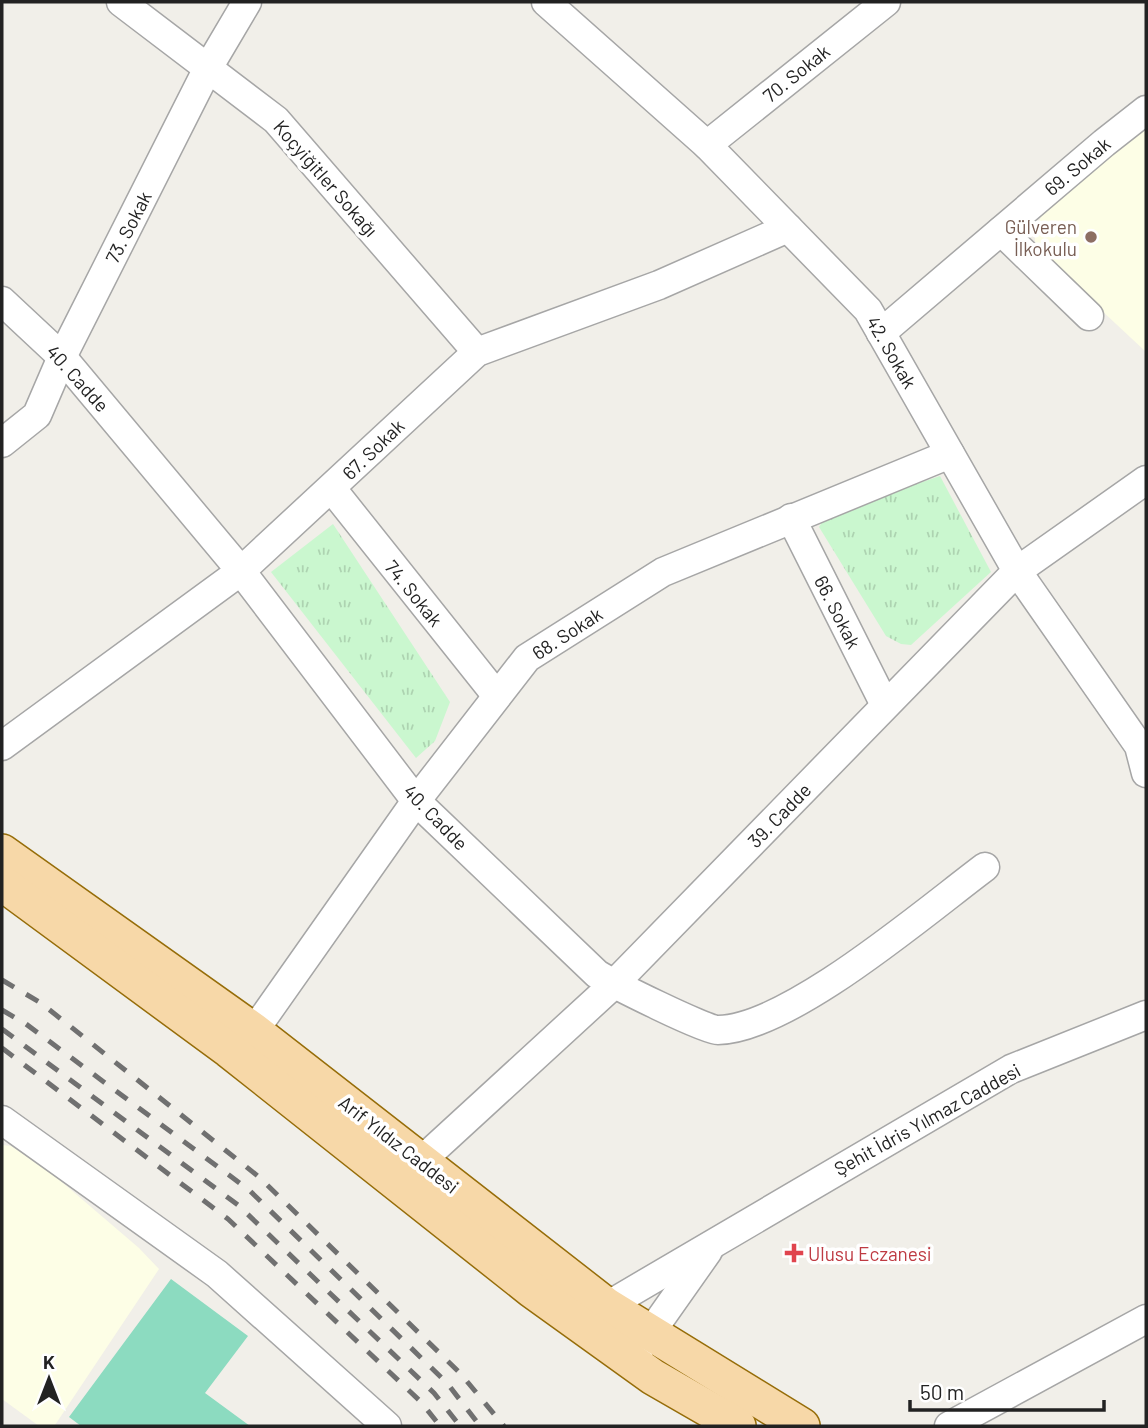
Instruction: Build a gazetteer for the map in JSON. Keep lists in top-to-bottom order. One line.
{"streets":{"main road":["Arif Yıldız Caddesi"],"street":["70. Sokak","69. Sokak","Koçyiğitler Sokağı","73. Sokak","42. Sokak","40. Cadde","67. Sokak","74. Sokak","66. Sokak","68. Sokak","39. Cadde","Şehit İdris Yılmaz Caddesi"]},"crossings":[["70. Sokak","42. Sokak"],["69. Sokak","42. Sokak"],["Koçyiğitler Sokağı","73. Sokak"],["Koçyiğitler Sokağı","67. Sokak"],["73. Sokak","40. Cadde"],["42. Sokak","67. Sokak"],["42. Sokak","68. Sokak"],["42. Sokak","39. Cadde"],["40. Cadde","67. Sokak"],["40. Cadde","68. Sokak"],["40. Cadde","39. Cadde"],["67. Sokak","74. Sokak"],["74. Sokak","68. Sokak"],["66. Sokak","68. Sokak"],["66. Sokak","39. Cadde"],["68. Sokak","Arif Yıldız Caddesi"],["39. Cadde","Arif Yıldız Caddesi"],["Şehit İdris Yılmaz Caddesi","Arif Yıldız Caddesi"]],"places":{"other":["Gülveren İlkokulu"],"health":["Ulusu Eczanesi"]},"scale_bar":"50 m","north":"top"}
